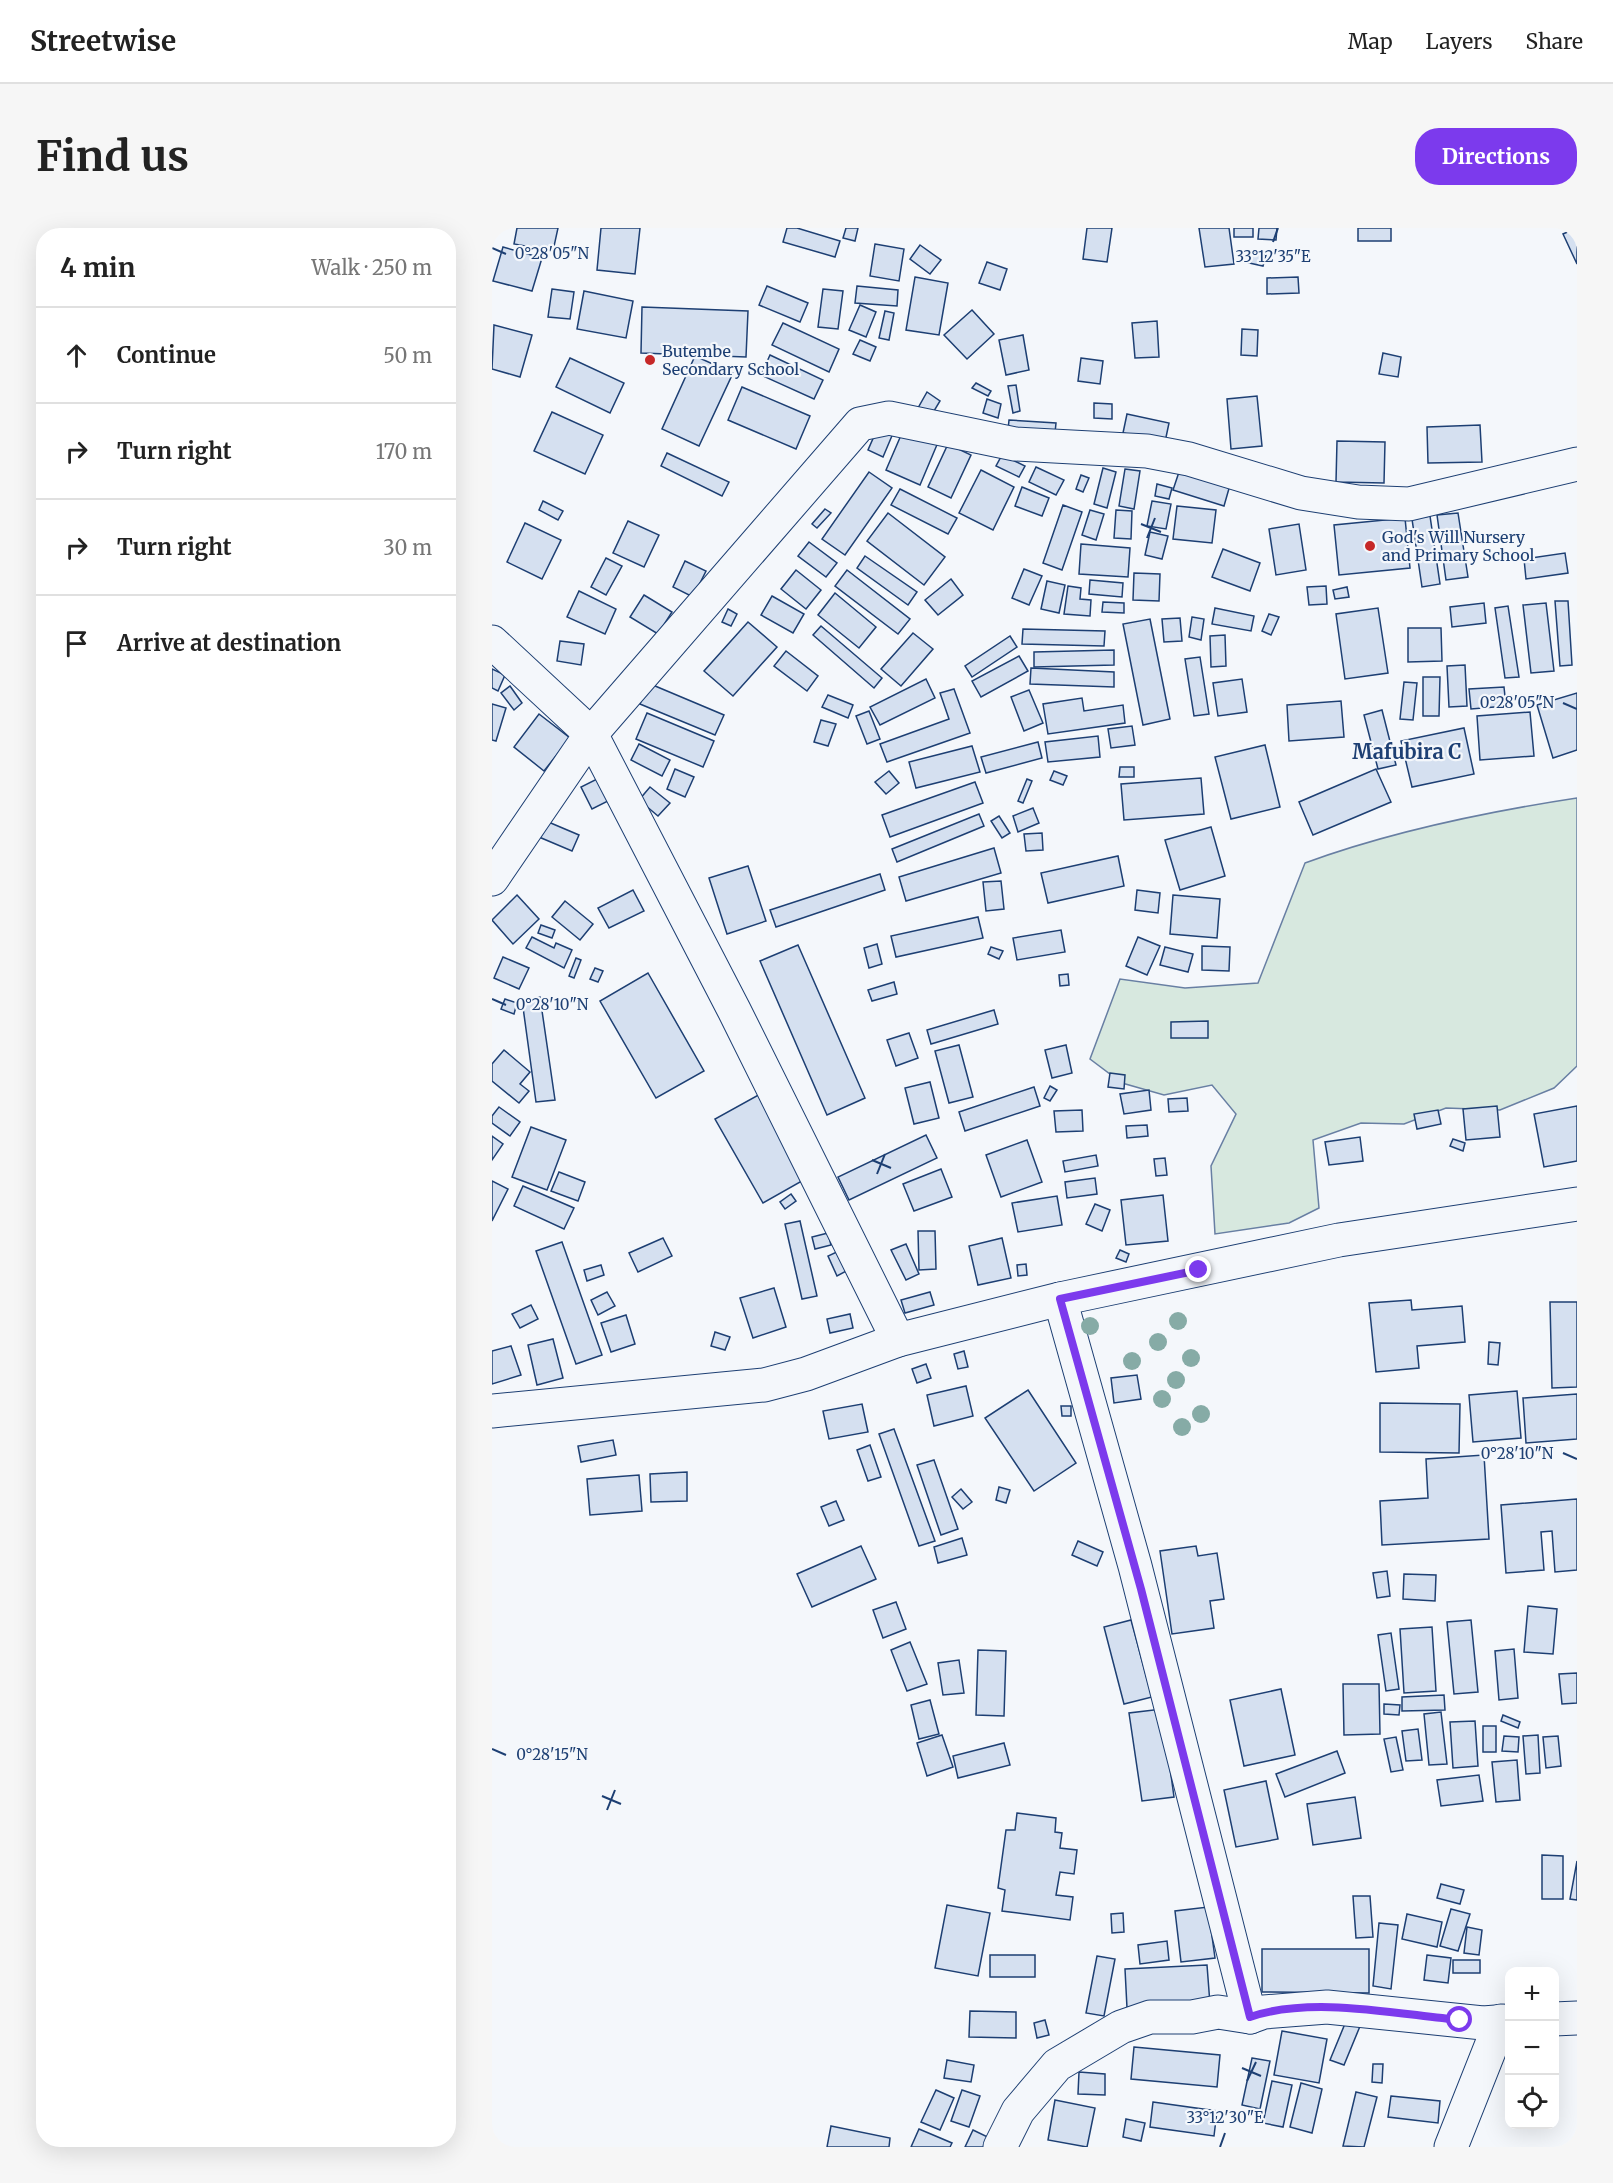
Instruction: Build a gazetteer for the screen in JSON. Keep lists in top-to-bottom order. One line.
{"districts":["Mafubira C"],"places":["Butembe Secondary School","God's Will Nursery and Primary School"],"page":{"header":"Streetwise","nav":["Map","Layers","Share"],"buttons":"Directions","title":"Find us","heading":["4 min","Walk · 250 m"],"list":[["Continue","50 m"],["Turn right","170 m"],["Turn right","30 m"],"Arrive at destination"],"map_buttons":["+","−"]},"coordinates":["0°28'05\"N","33°12'35\"E","0°28'10\"N","0°28'15\"N","33°12'30\"E"]}
